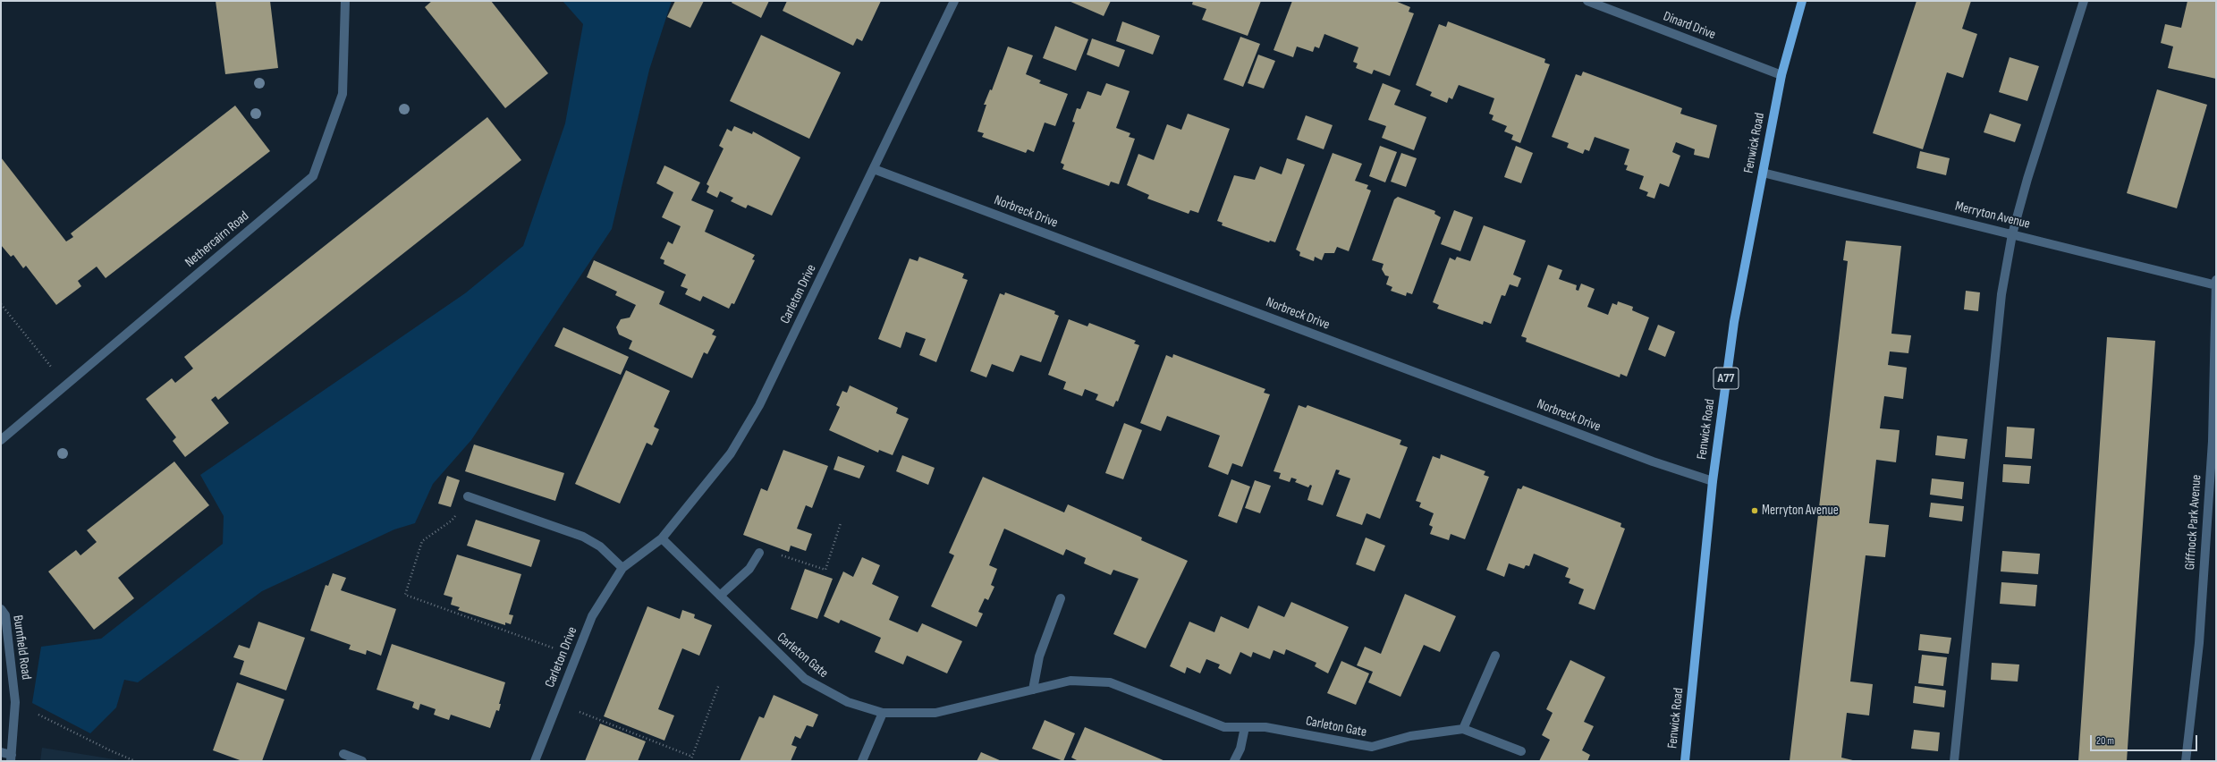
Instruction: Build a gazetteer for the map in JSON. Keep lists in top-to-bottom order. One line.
{"streets":{"main road":["Fenwick Road","A77"],"street":["Dinard Drive","Norbreck Drive","Merryton Avenue","Nethercairn Road","Carleton Drive","Giffnock Park Avenue","Burnfield Road","Carleton Gate"]},"crossings":[["Dinard Drive","Fenwick Road"],["Fenwick Road","Norbreck Drive"],["Fenwick Road","Merryton Avenue"],["Norbreck Drive","Carleton Drive"],["Merryton Avenue","Giffnock Park Avenue"],["Carleton Drive","Carleton Gate"]],"places":["Merryton Avenue"],"scale_bar":"20 m"}
